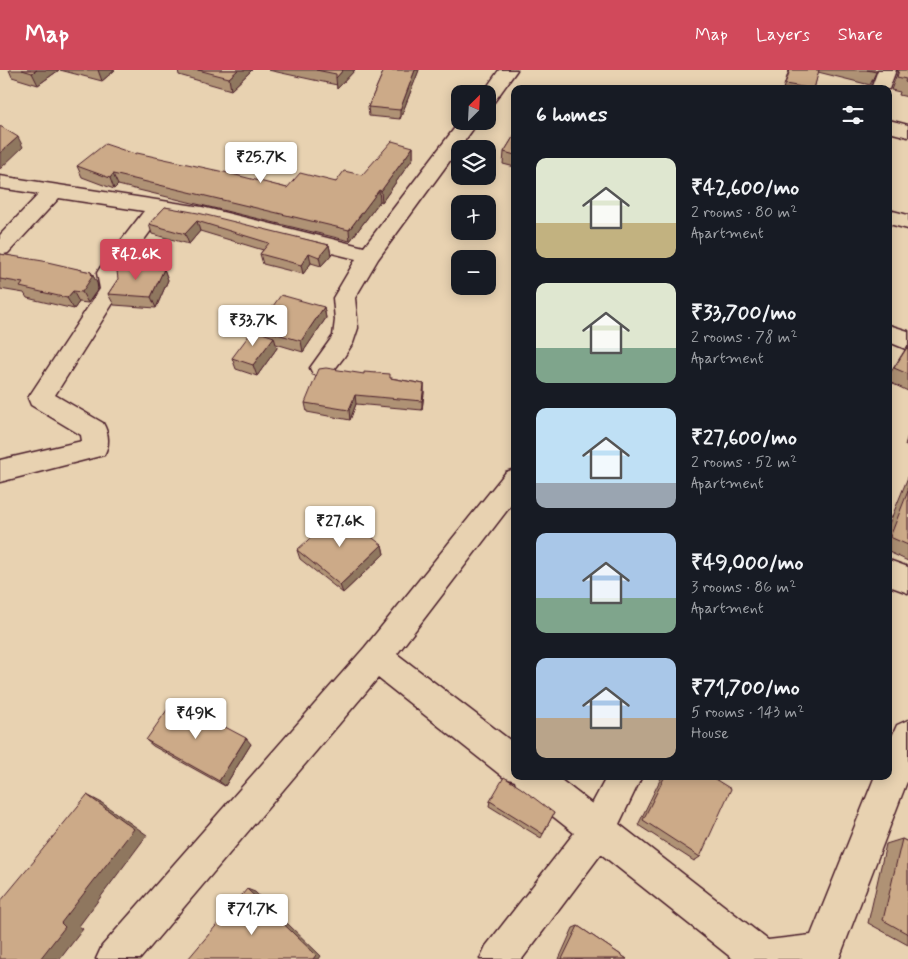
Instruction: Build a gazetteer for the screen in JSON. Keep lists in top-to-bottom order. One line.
{"north":"top right","page":{"header":"Map","nav":["Map","Layers","Share"],"map_buttons":["+","−"],"heading":"6 homes","price":["₹25.7K","₹42.6K","₹33.7K","₹27.6K","₹49K","₹71.7K"],"list":[{"name":"₹42,600/mo","note":"2 rooms · 80 m² · Apartment"},{"name":"₹33,700/mo","note":"2 rooms · 78 m² · Apartment"},{"name":"₹27,600/mo","note":"2 rooms · 52 m² · Apartment"},{"name":"₹49,000/mo","note":"3 rooms · 86 m² · Apartment"},{"name":"₹71,700/mo","note":"5 rooms · 143 m² · House"}]}}
